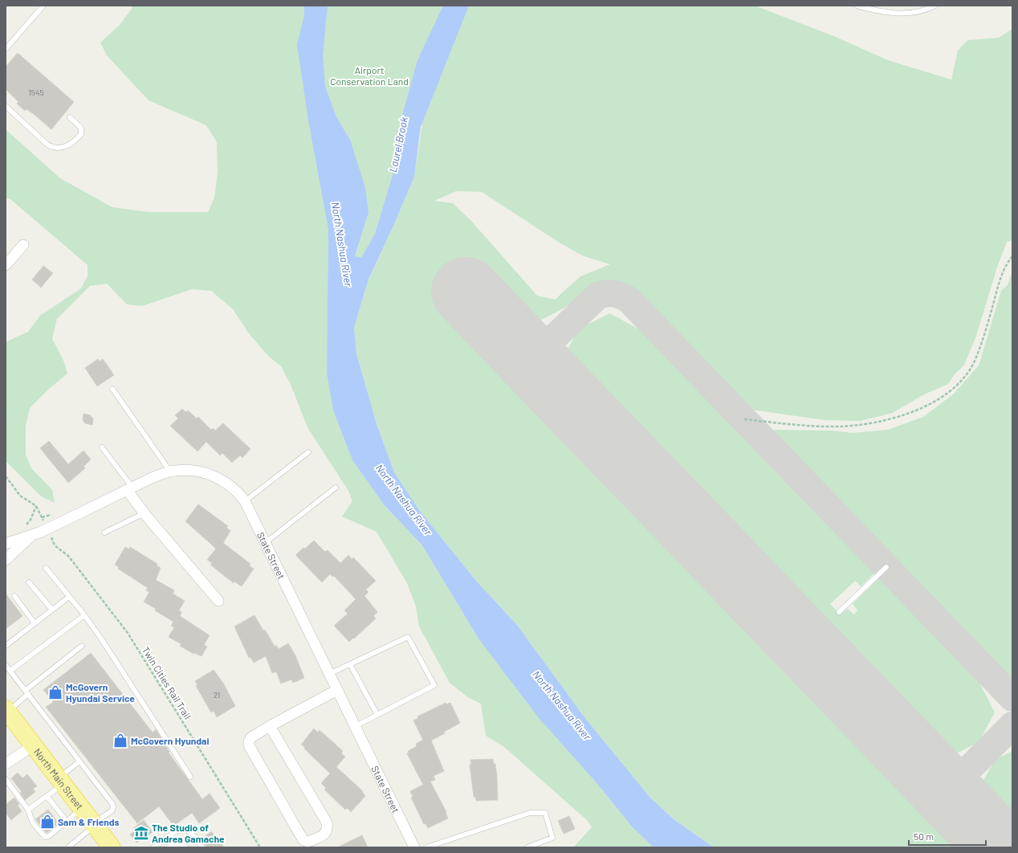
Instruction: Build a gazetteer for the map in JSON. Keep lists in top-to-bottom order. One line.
{"streets":{"highway":["North Main Street"],"street":["State Street"],"path":["Twin Cities Rail Trail"]},"water":["Laurel Brook","North Nashua River"],"parks":["Airport Conservation Land"],"places":{"shop":["McGovern Hyundai Service","McGovern Hyundai","Sam & Friends"],"museum":["The Studio of Andrea Gamache"]},"house_numbers":["1545","21"],"scale_bar":"50 m"}
